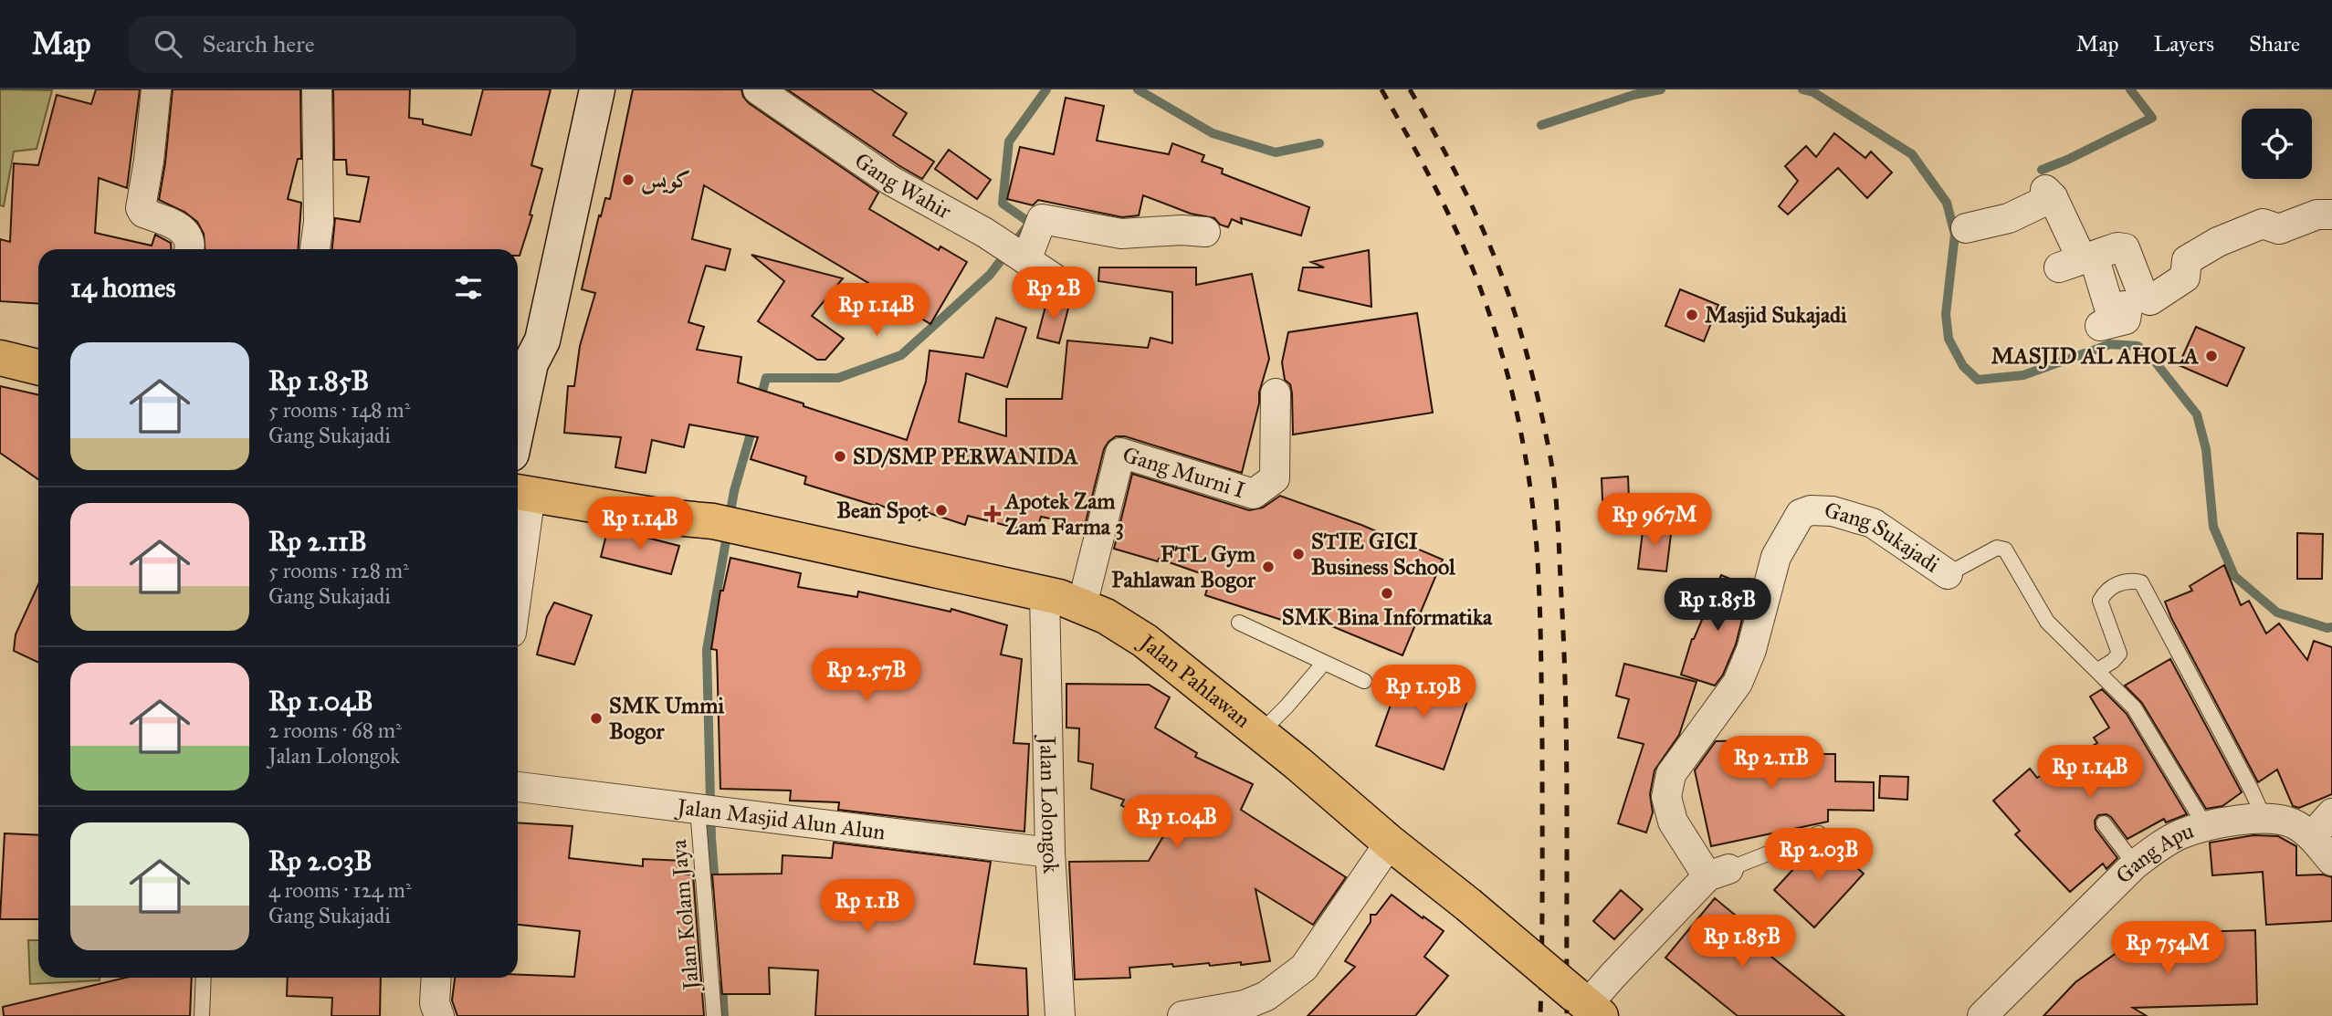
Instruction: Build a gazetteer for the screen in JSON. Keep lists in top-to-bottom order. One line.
{"streets":{"main road":["Jalan Pahlawan"],"street":["Gang Wahir","Gang Murni I","Gang Sukajadi","Jalan Lolongok","Jalan Masjid Alun Alun","Gang Apu"],"lane":["Jalan Kolam Jaya"]},"crossings":[["Gang Murni I","Jalan Pahlawan"],["Jalan Pahlawan","Jalan Lolongok"],["Jalan Lolongok","Jalan Masjid Alun Alun"],["Jalan Masjid Alun Alun","Jalan Kolam Jaya"]],"places":{"other":["كويس","Masjid Sukajadi","MASJID AL AHOLA","SD/SMP PERWANIDA","Bean Spot","STIE GICI Business School","FTL Gym Pahlawan Bogor","SMK Bina Informatika","SMK Ummi Bogor"],"health":["Apotek Zam Zam Farma 3"]},"page":{"header":"Map","search":"Search here","nav":["Map","Layers","Share"],"heading":"14 homes","price":["Rp 2B","Rp 1.14B","Rp 967M","Rp 1.14B","Rp 1.85B","Rp 2.57B","Rp 1.19B","Rp 2.11B","Rp 1.14B","Rp 1.04B","Rp 2.03B","Rp 1.1B","Rp 1.85B","Rp 754M"],"list":[{"name":"Rp 1.85B","note":"5 rooms · 148 m² · Gang Sukajadi"},{"name":"Rp 2.11B","note":"5 rooms · 128 m² · Gang Sukajadi"},{"name":"Rp 1.04B","note":"2 rooms · 68 m² · Jalan Lolongok"},{"name":"Rp 2.03B","note":"4 rooms · 124 m² · Gang Sukajadi"}]}}
